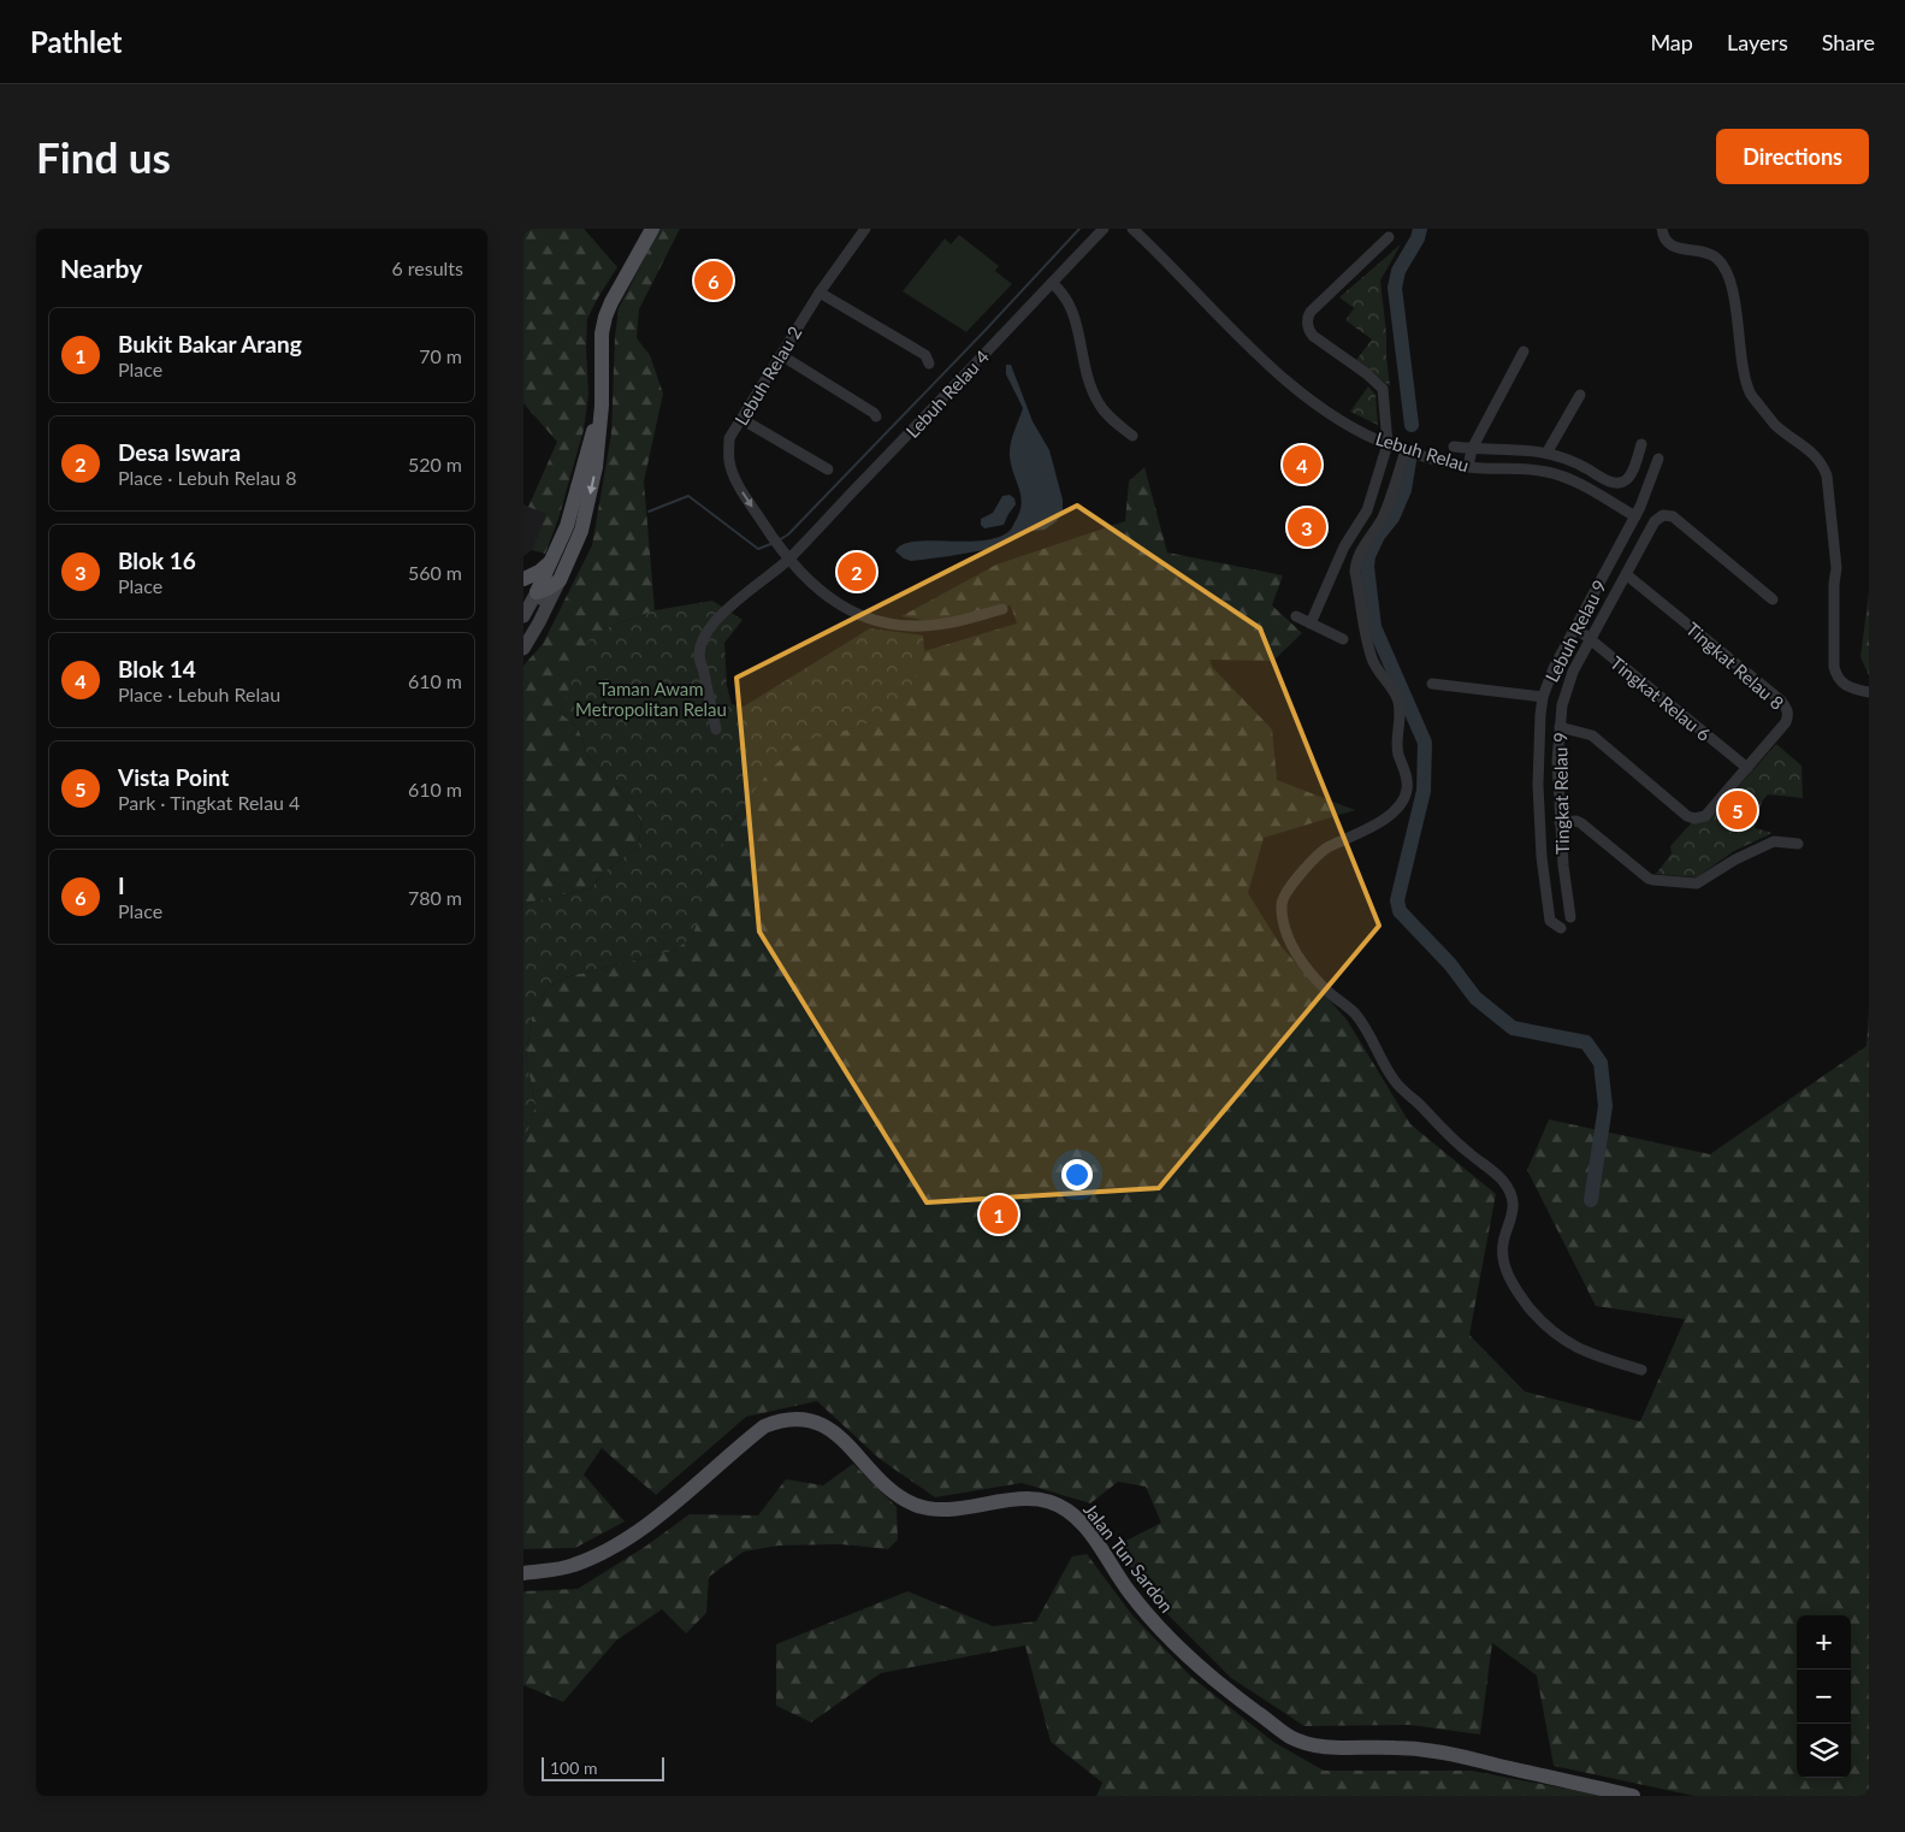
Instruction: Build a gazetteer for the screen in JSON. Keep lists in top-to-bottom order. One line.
{"streets":{"main road":["Jalan Tun Sardon"],"street":["Lebuh Relau 2","Lebuh Relau 4","Lebuh Relau","Lebuh Relau 9","Tingkat Relau 8","Tingkat Relau 6","Tingkat Relau 9"]},"crossings":[["Lebuh Relau 2","Lebuh Relau 4"],["Lebuh Relau","Lebuh Relau 9"],["Lebuh Relau 9","Tingkat Relau 6"],["Tingkat Relau 8","Tingkat Relau 6"],["Tingkat Relau 8","Tingkat Relau 9"],["Tingkat Relau 6","Tingkat Relau 9"]],"parks":["Taman Awam Metropolitan Relau"],"scale_bar":"100 m","page":{"header":"Pathlet","nav":["Map","Layers","Share"],"buttons":"Directions","title":"Find us","heading":["Nearby","6 results"],"pins":["6","4","3","2","5","1"],"list":[{"mark":"1","name":"Bukit Bakar Arang","note":"Place","value":"70 m"},{"mark":"2","name":"Desa Iswara","note":"Place · Lebuh Relau 8","value":"520 m"},{"mark":"3","name":"Blok 16","note":"Place","value":"560 m"},{"mark":"4","name":"Blok 14","note":"Place · Lebuh Relau","value":"610 m"},{"mark":"5","name":"Vista Point","note":"Park · Tingkat Relau 4","value":"610 m"},{"mark":"6","name":"I","note":"Place","value":"780 m"}],"map_buttons":["+","−"],"scale":"100 m"}}
